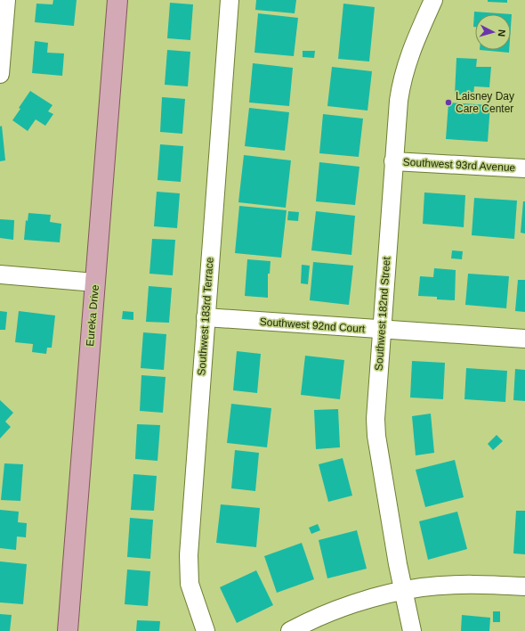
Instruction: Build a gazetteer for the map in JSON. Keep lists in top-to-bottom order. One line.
{"streets":{"main road":["Eureka Drive"],"street":["Southwest 93rd Avenue","Southwest 182nd Street","Southwest 183rd Terrace","Southwest 92nd Court"]},"crossings":[["Southwest 93rd Avenue","Southwest 182nd Street"],["Southwest 182nd Street","Southwest 92nd Court"],["Southwest 183rd Terrace","Southwest 92nd Court"]],"places":["Laisney Day Care Center"],"north":"right"}
